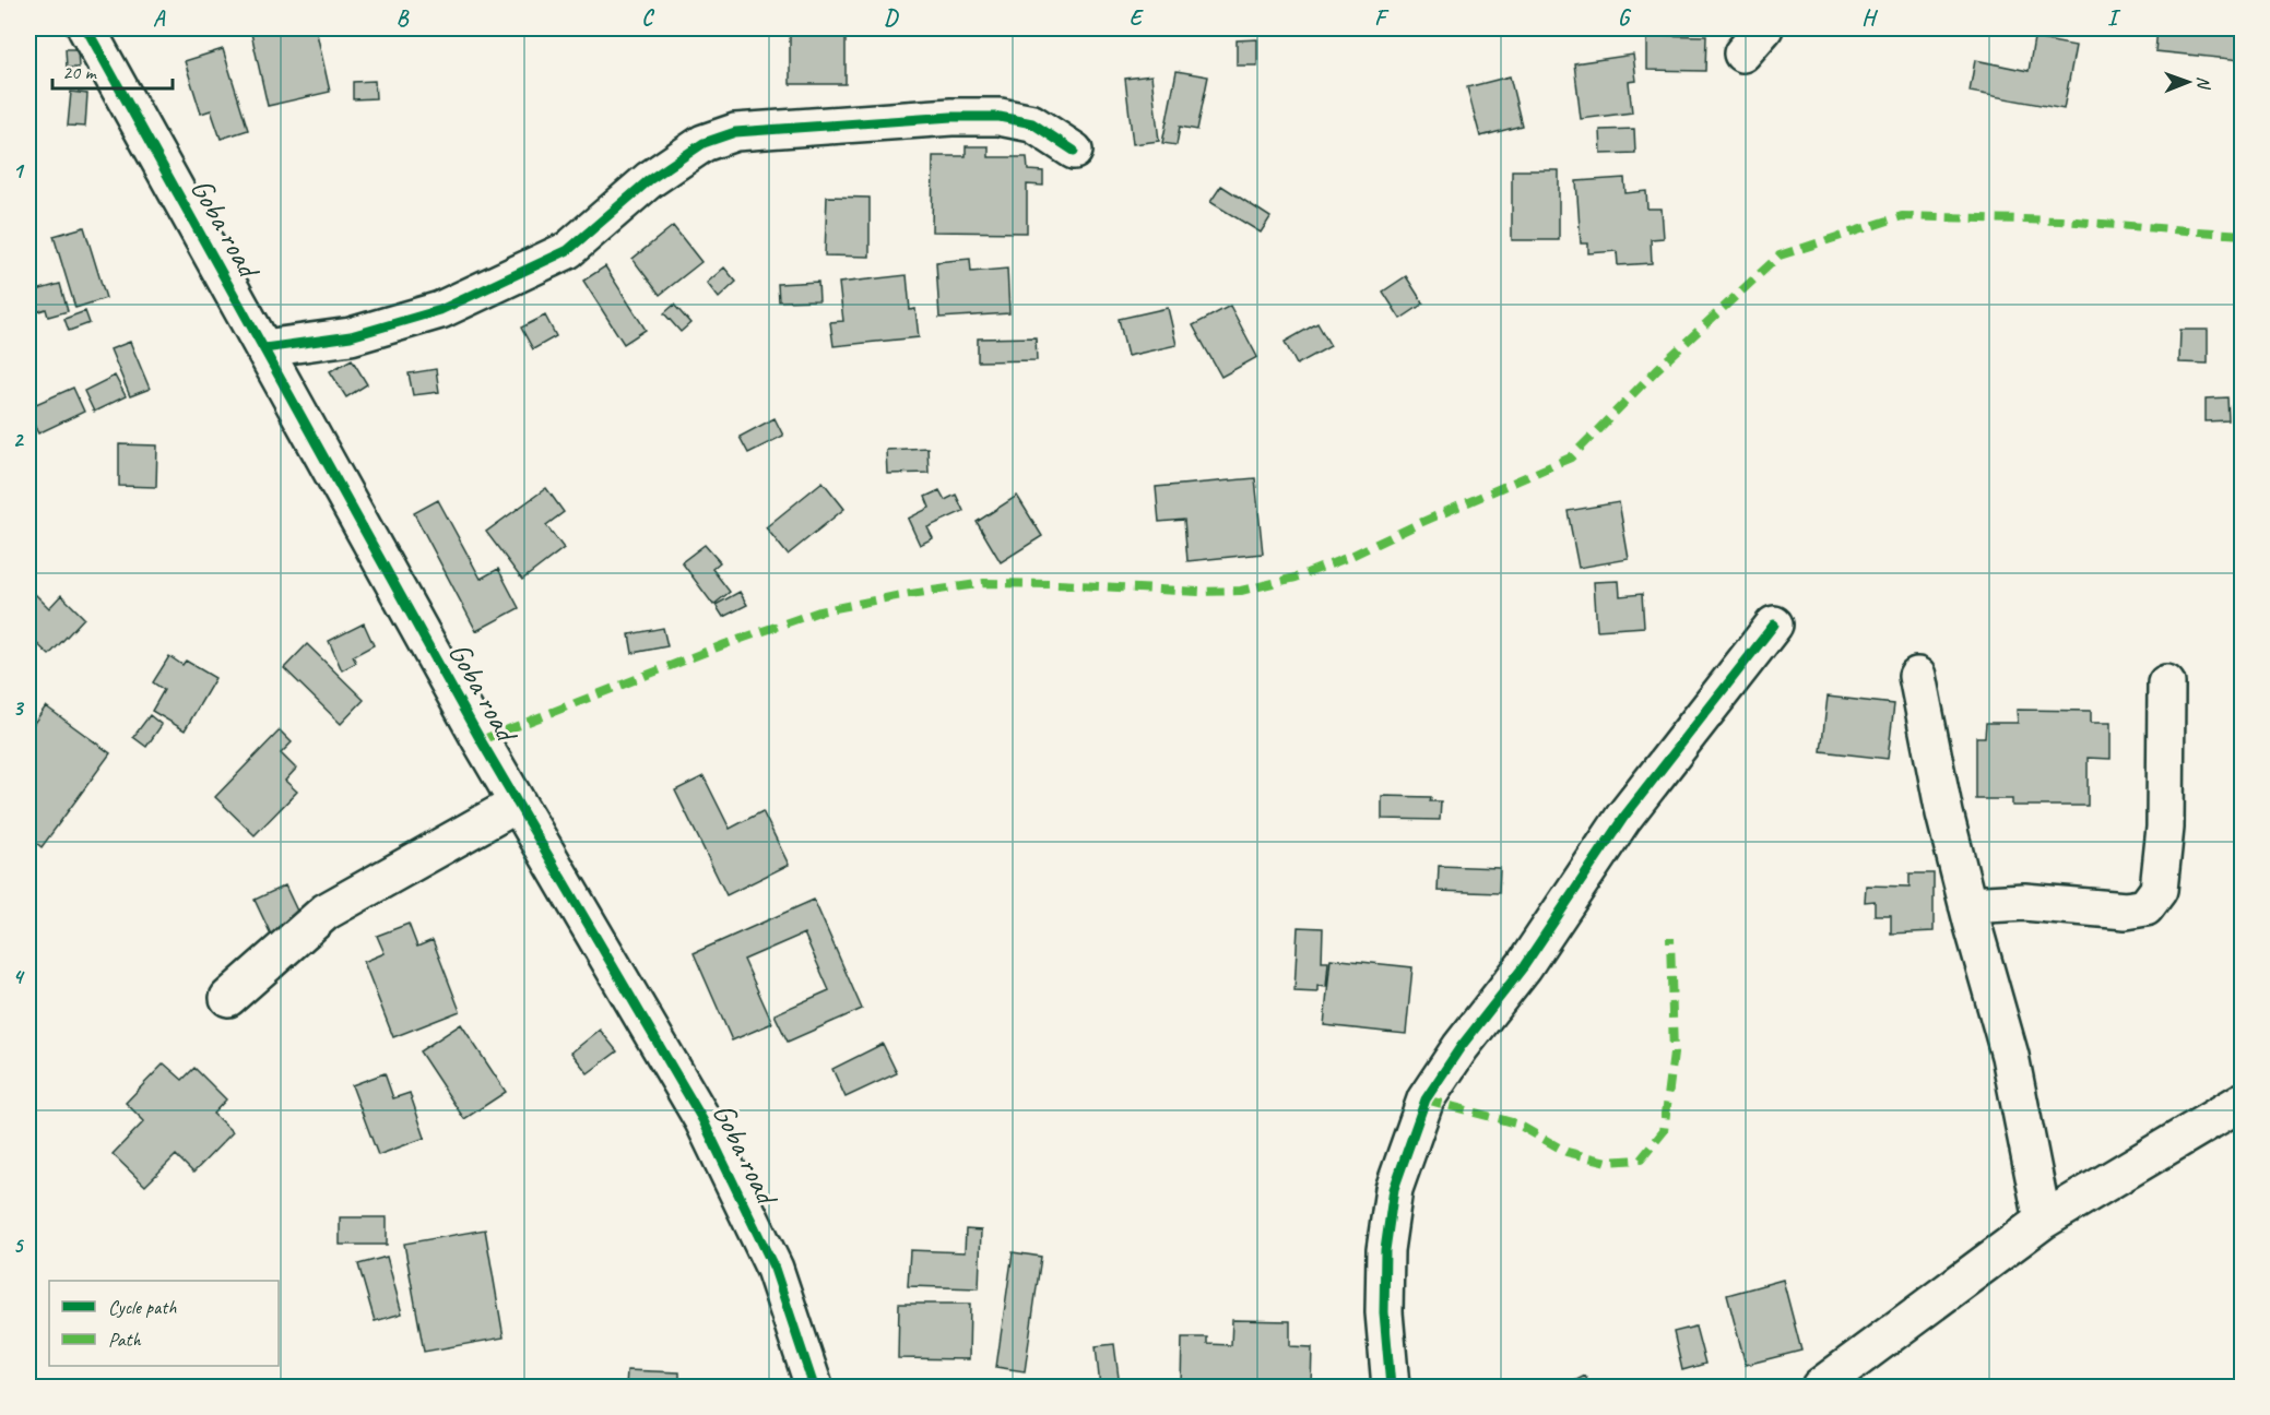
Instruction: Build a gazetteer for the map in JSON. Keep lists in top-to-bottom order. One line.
{"streets":{"street":["Goba road"]},"legend":["Cycle path","Path"],"scale_bar":"20 m","north":"right","grid":{"columns":["A","B","C","D","E","F","G","H","I"],"rows":["1","2","3","4","5"]}}
